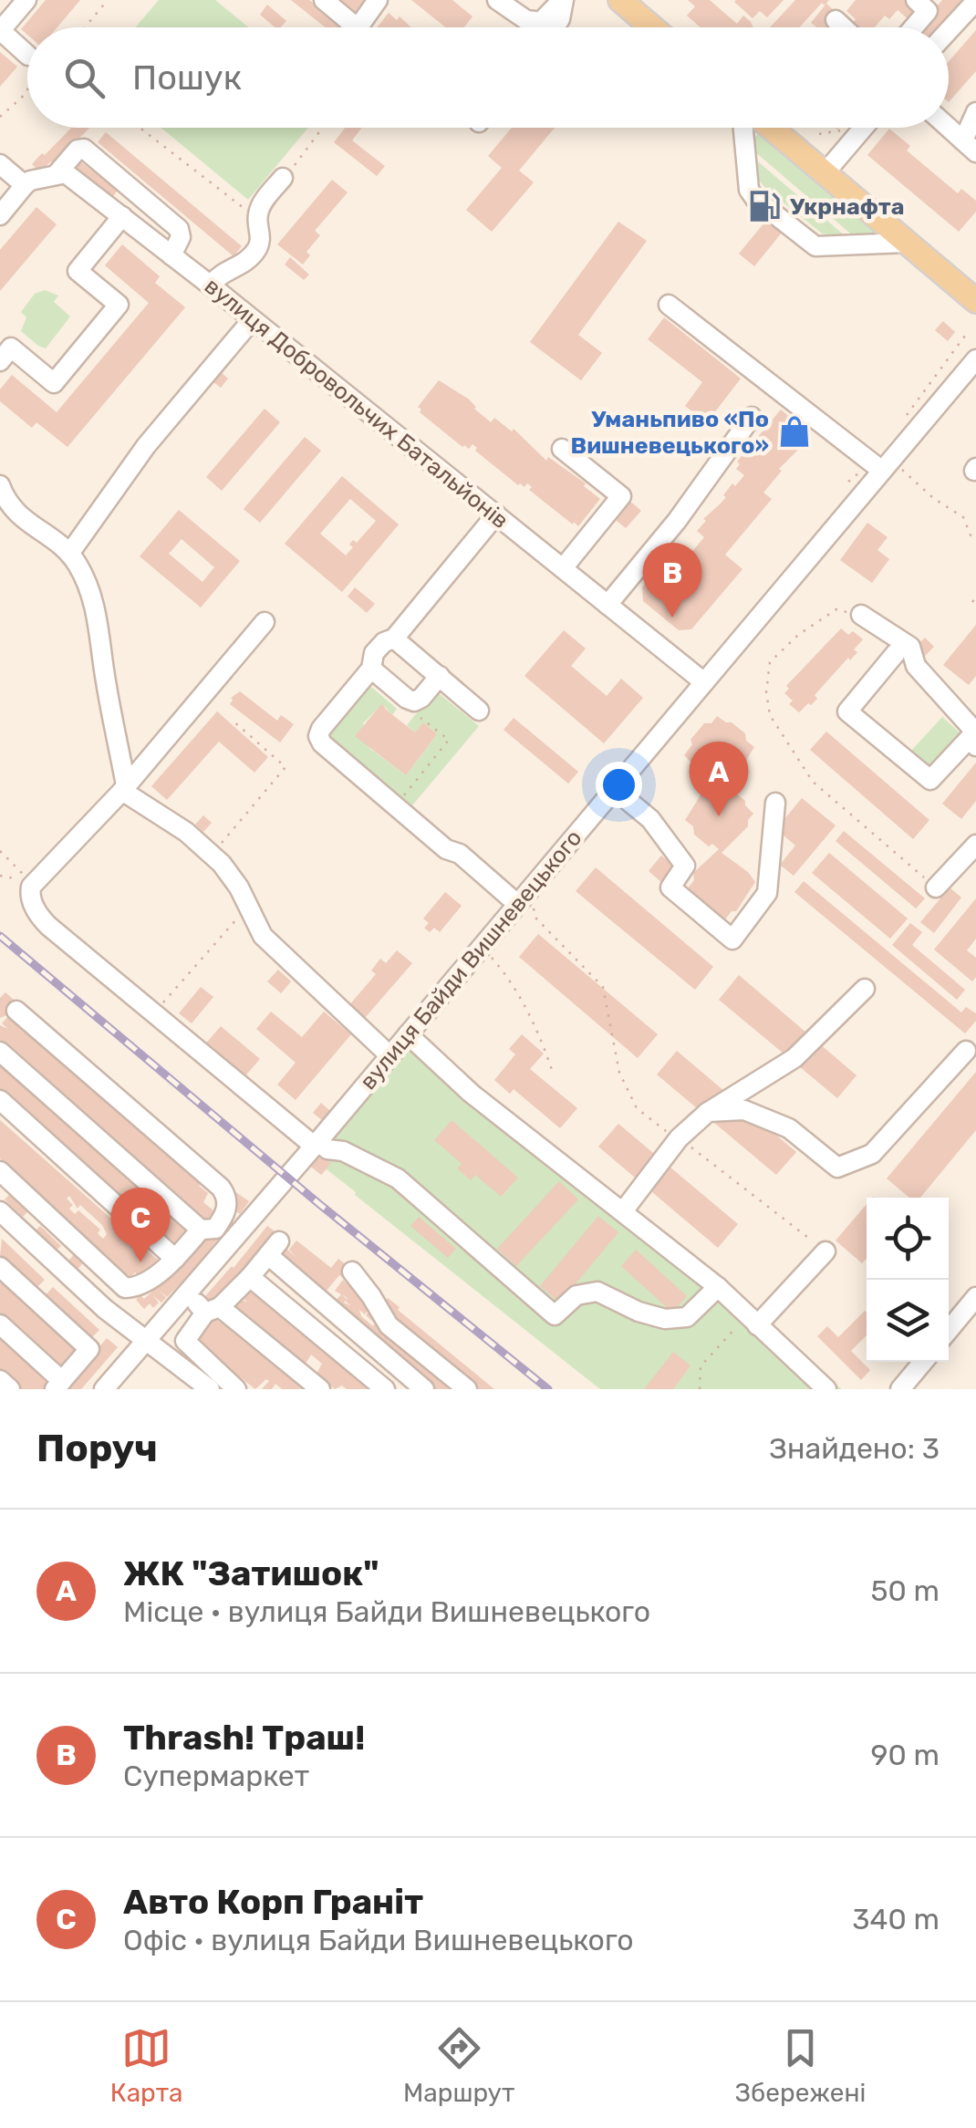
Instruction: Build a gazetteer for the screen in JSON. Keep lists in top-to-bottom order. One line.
{"streets":{"street":["вулиця Добровольчих Батальйонів","вулиця Байди Вишневецького"]},"crossings":[["вулиця Добровольчих Батальйонів","вулиця Байди Вишневецького"]],"places":{"fuel station":["Укрнафта"],"shop":["Уманьпиво «По Вишневецького»"]},"page":{"search":"Пошук","pins":["B","A","C"],"heading":["Поруч","Знайдено: 3"],"list":[{"mark":"A","name":"ЖК \"Затишок\"","note":"Місце · вулиця Байди Вишневецького","value":"50 m"},{"mark":"B","name":"Thrash! Траш!","note":"Супермаркет","value":"90 m"},{"mark":"C","name":"Авто Корп Граніт","note":"Офіс · вулиця Байди Вишневецького","value":"340 m"}],"nav":["Карта","Маршрут","Збережені"]}}
